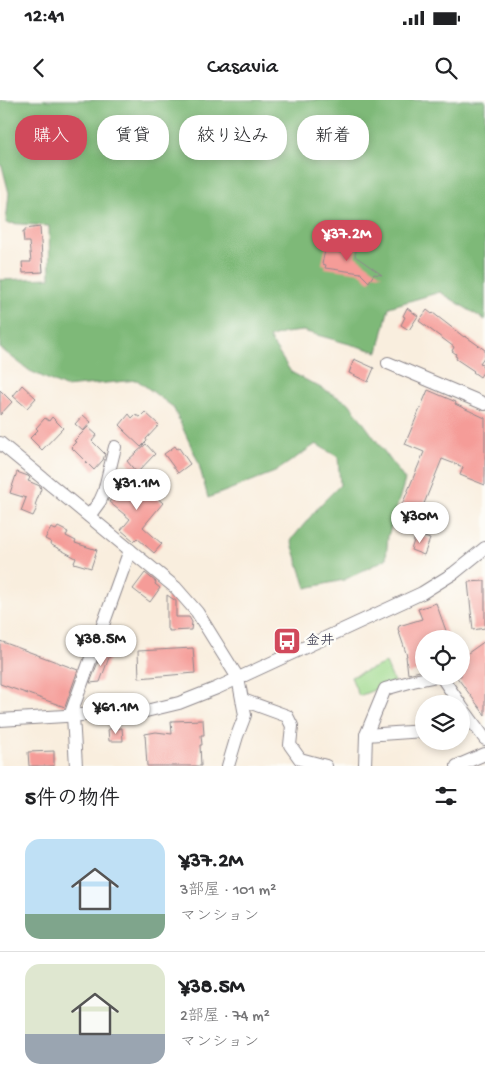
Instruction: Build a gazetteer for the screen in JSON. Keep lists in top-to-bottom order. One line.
{"places":{"bus stop":["金井"]},"page":{"status":"12:41","header":"Casavia","chip":["購入","賃貸","絞り込み","新着"],"price":["¥37.2M","¥31.1M","¥30M","¥38.5M","¥61.1M"],"heading":"5件の物件","list":[{"name":"¥37.2M","note":"3部屋 · 101 m² · マンション"},{"name":"¥38.5M","note":"2部屋 · 74 m² · マンション"}]}}
